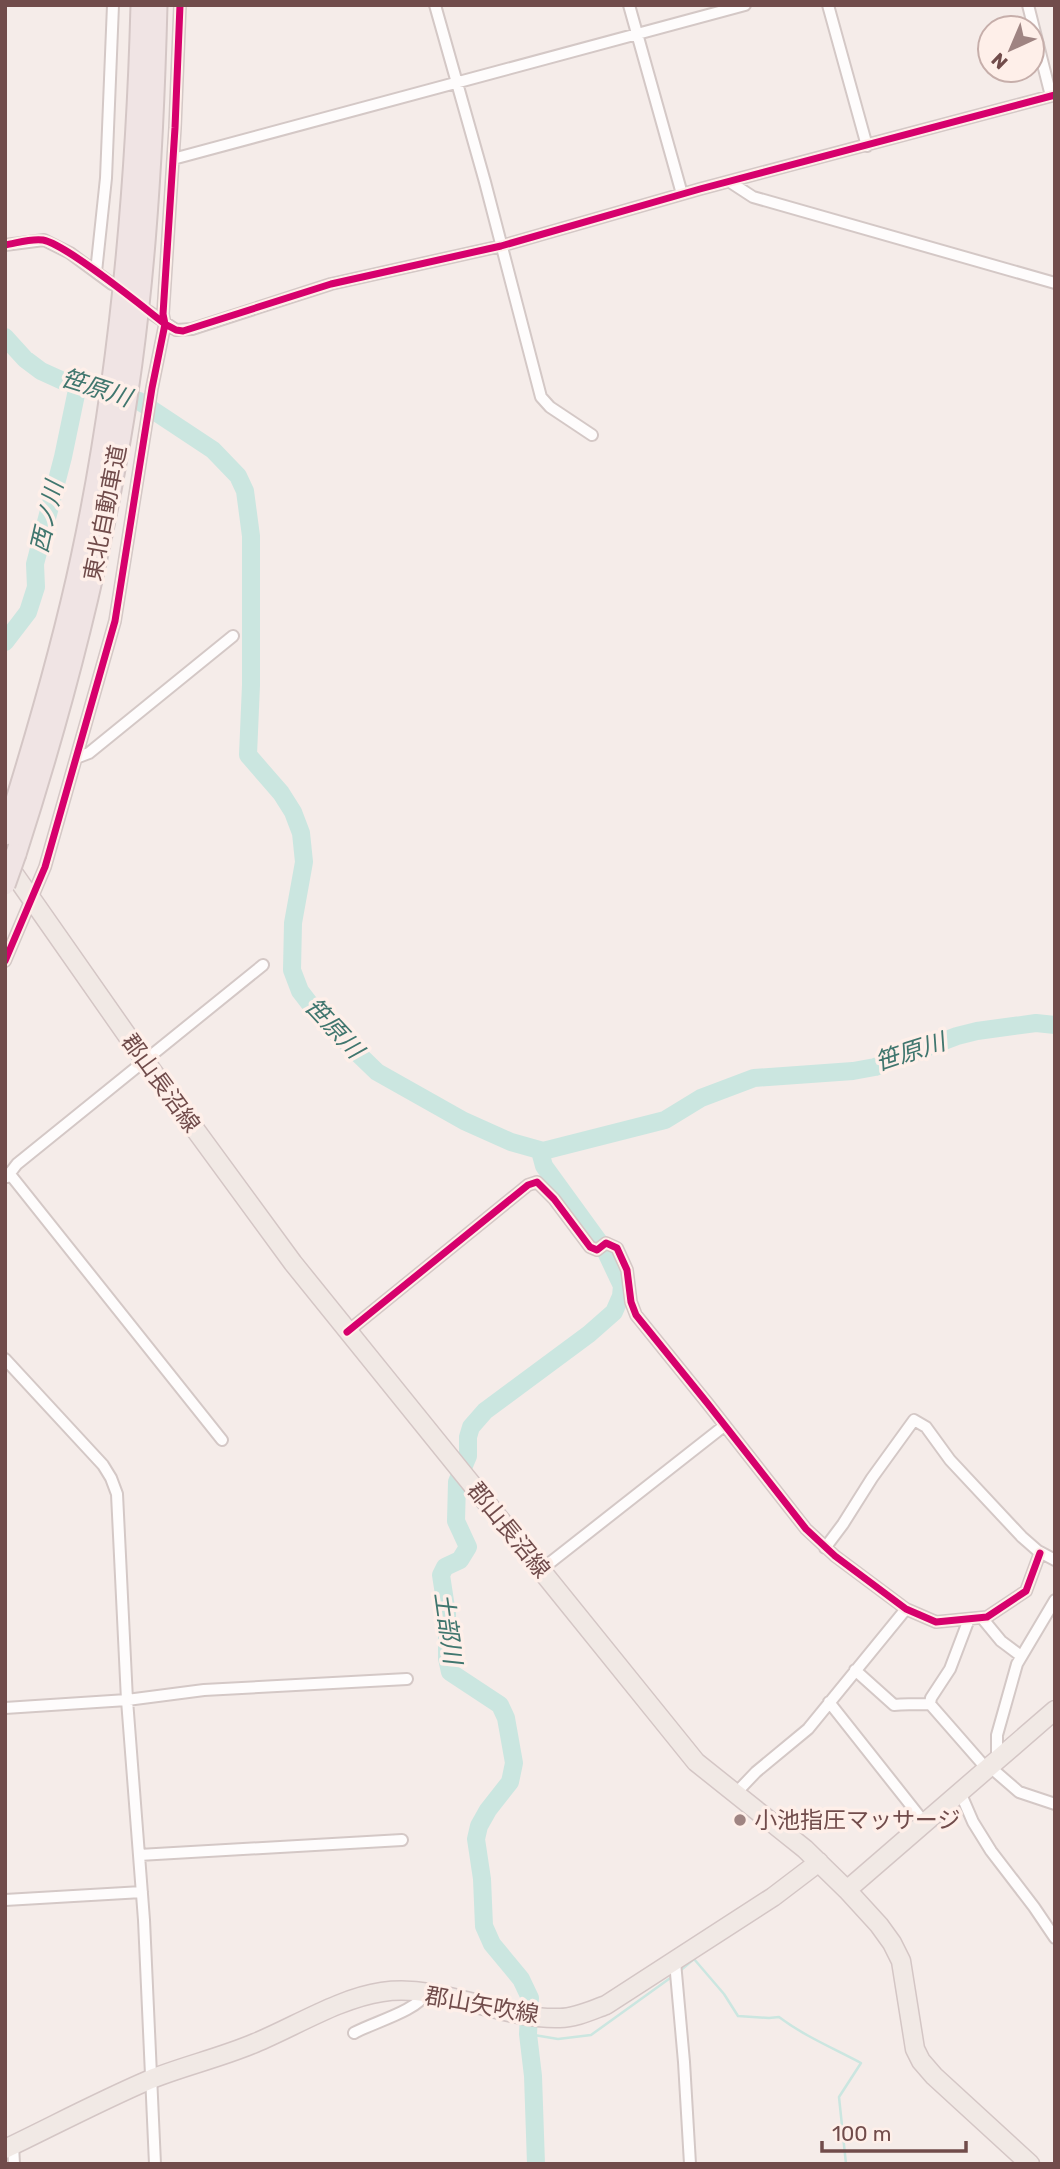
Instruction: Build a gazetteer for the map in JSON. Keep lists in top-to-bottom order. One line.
{"streets":{"highway":["東北自動車道"],"main road":["郡山長沼線","郡山矢吹線"]},"crossings":[["東北自動車道","郡山長沼線"],["郡山長沼線","郡山矢吹線"]],"water":["笹原川","西ノ川","土部川"],"places":["小池指圧マッサージ"],"scale_bar":"100 m","north":"bottom left"}
